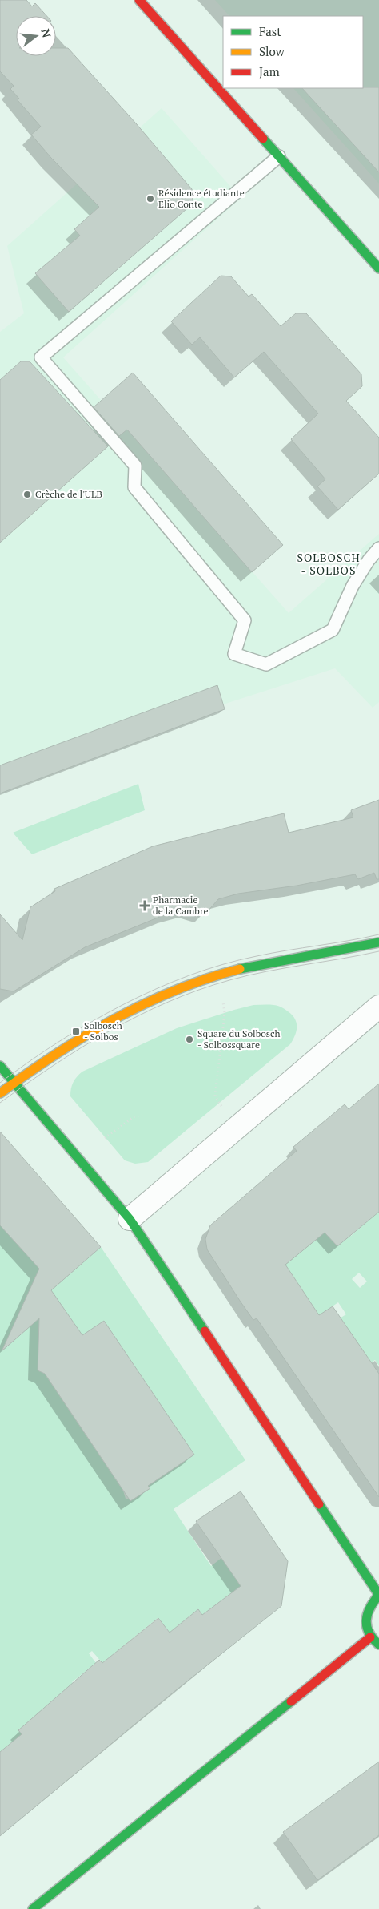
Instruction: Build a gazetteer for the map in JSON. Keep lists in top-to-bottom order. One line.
{"districts":["SOLBOSCH - SOLBOS"],"places":{"other":["Résidence étudiante Elio Conte","Crèche de l'ULB","Square du Solbosch - Solbossquare"],"health":["Pharmacie de la Cambre"],"transit":["Solbosch - Solbos"]},"legend":["Fast","Slow","Jam"],"north":"right"}
